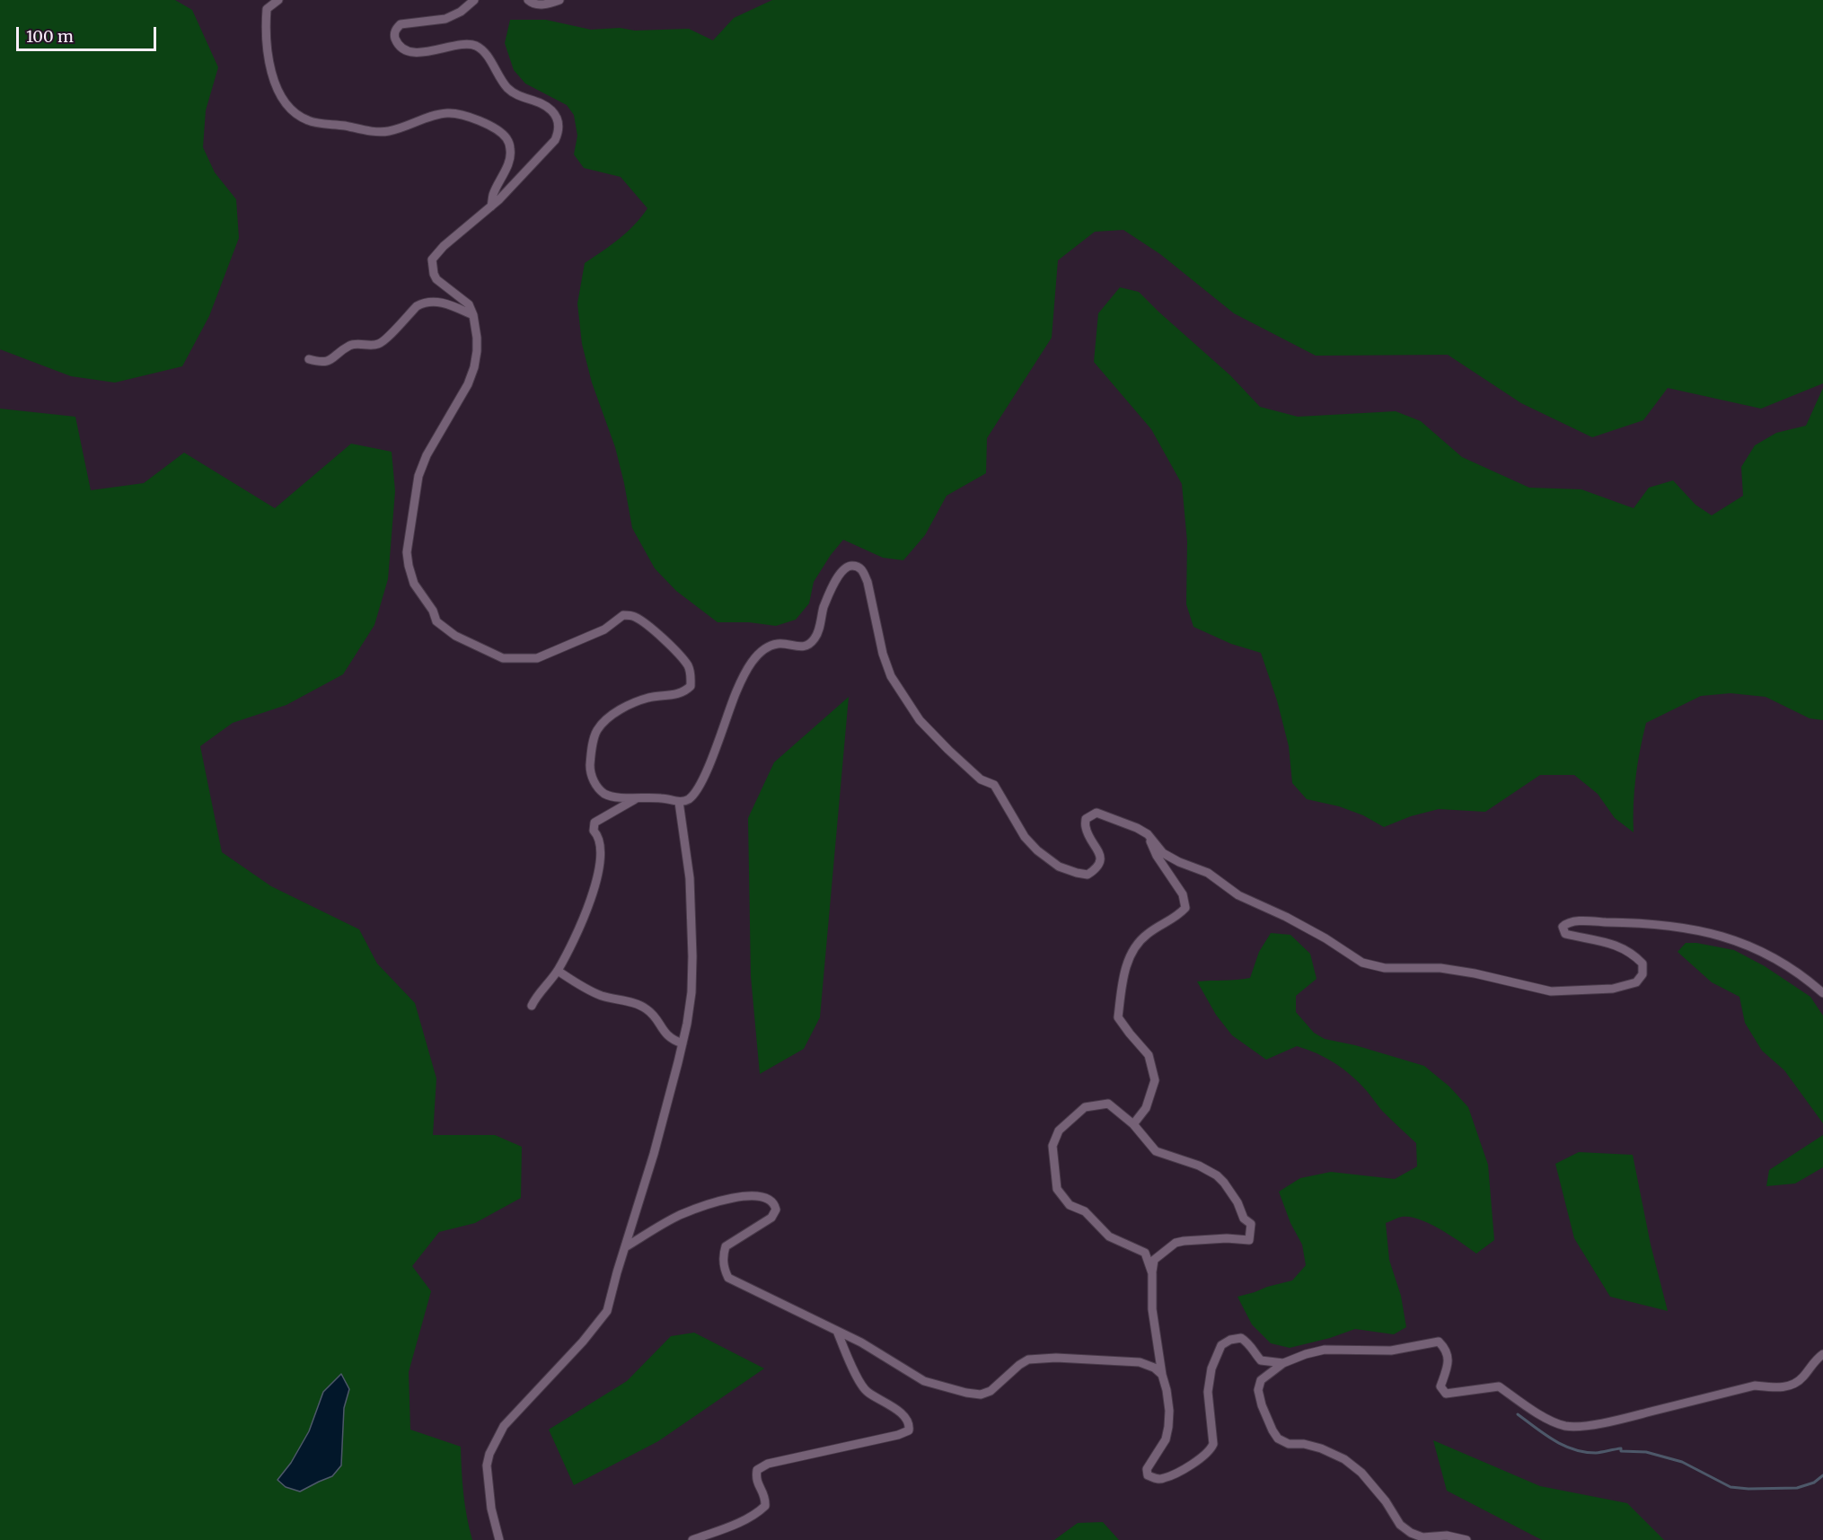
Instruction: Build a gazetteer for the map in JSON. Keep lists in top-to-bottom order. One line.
{"scale_bar":"100 m"}
